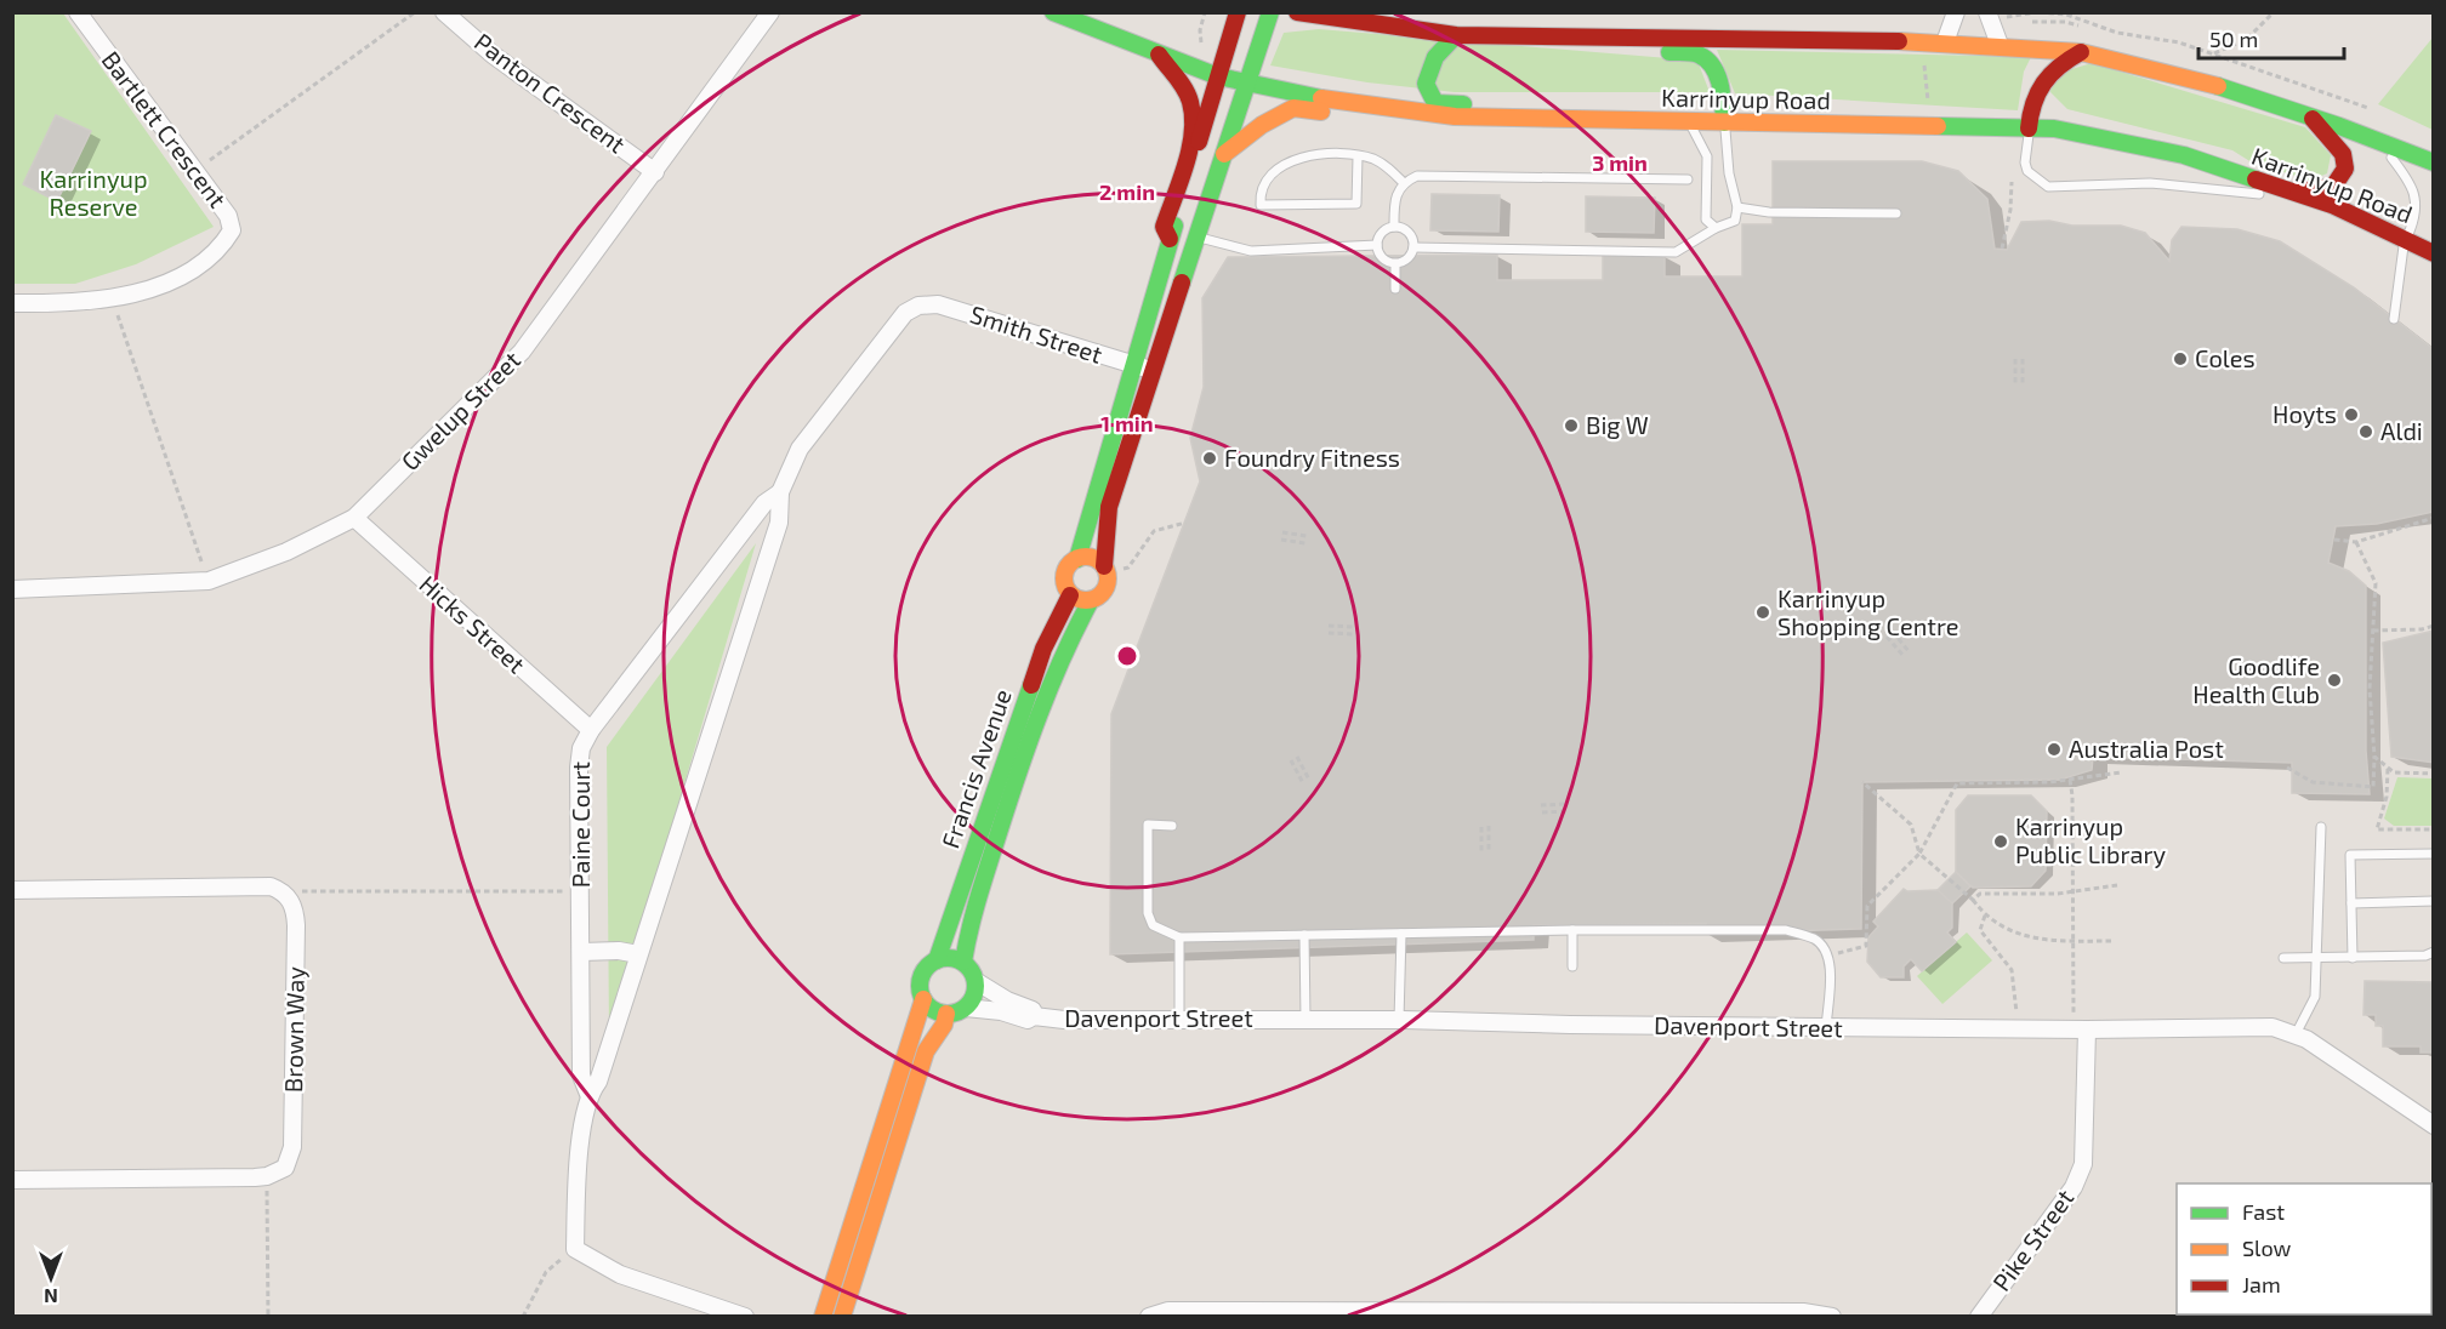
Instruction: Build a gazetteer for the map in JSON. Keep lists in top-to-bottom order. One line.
{"streets":{"main road":["Karrinyup Road","Francis Avenue"],"street":["Panton Crescent","Bartlett Crescent","Smith Street","Gwelup Street","Hicks Street","Paine Court","Davenport Street","Brown Way","Pike Street"]},"crossings":[["Panton Crescent","Gwelup Street"],["Karrinyup Road","Francis Avenue"],["Smith Street","Francis Avenue"],["Smith Street","Paine Court"],["Gwelup Street","Hicks Street"],["Hicks Street","Paine Court"],["Francis Avenue","Davenport Street"],["Davenport Street","Pike Street"]],"parks":["Karrinyup Reserve"],"places":["Coles","Hoyts","Big W","Aldi","Foundry Fitness","Karrinyup Shopping Centre","Goodlife Health Club","Australia Post","Karrinyup Public Library"],"legend":["Fast","Slow","Jam"],"scale_bar":"50 m","north":"bottom","rings":["3 min","2 min","1 min"]}
